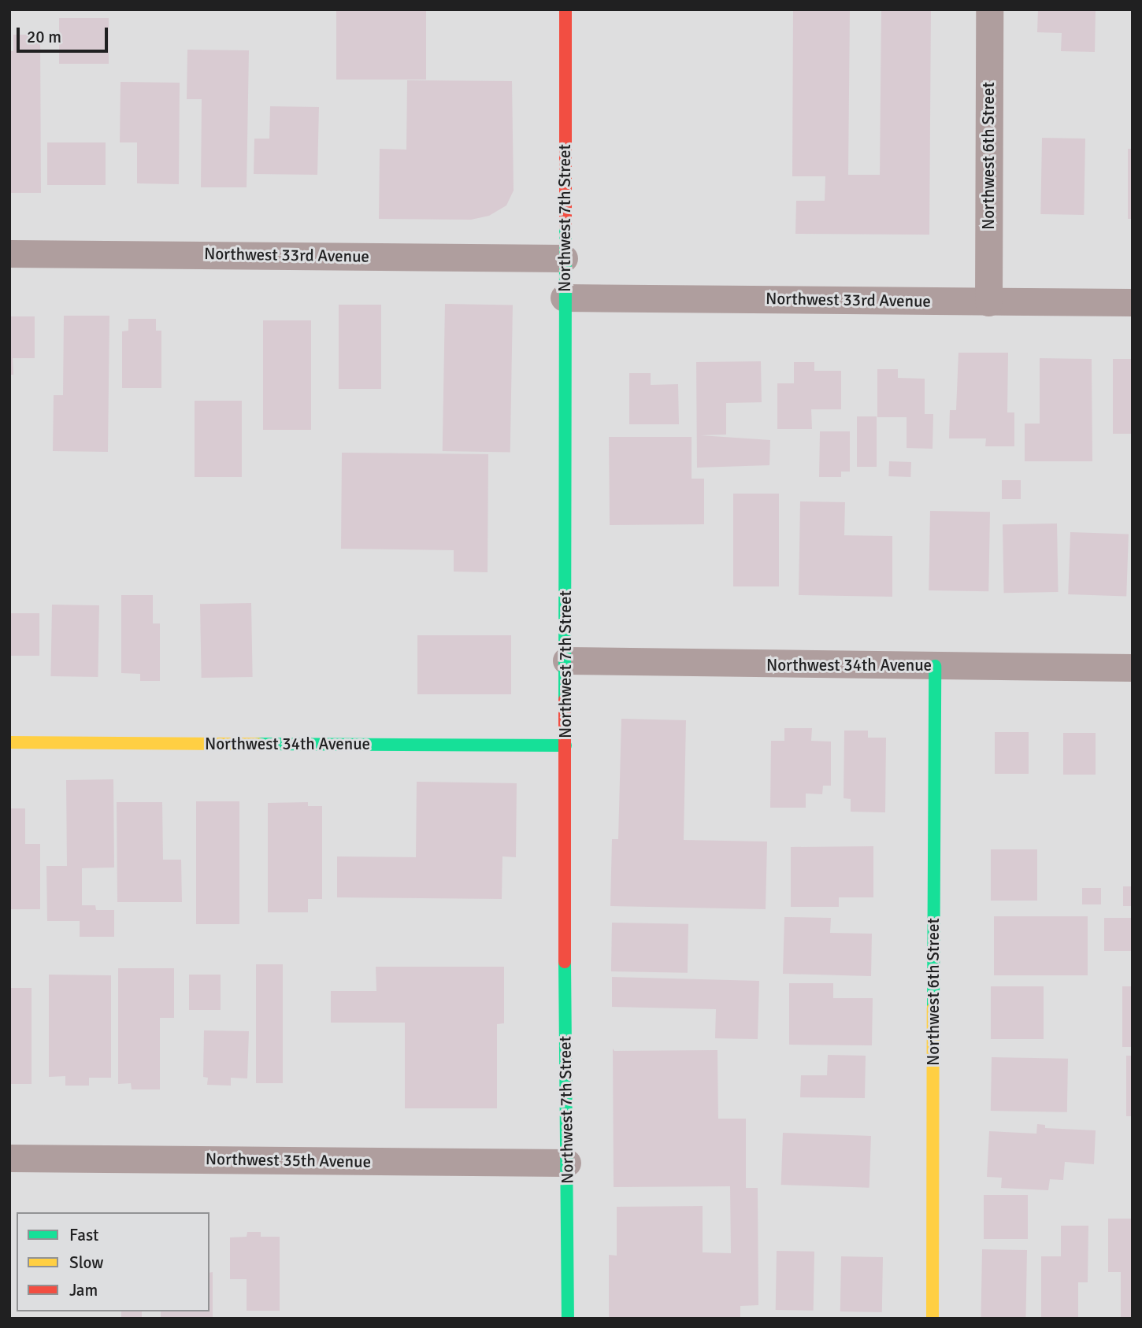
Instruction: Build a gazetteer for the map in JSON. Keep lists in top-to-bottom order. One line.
{"streets":{"main road":["Northwest 6th Street","Northwest 7th Street","Northwest 34th Avenue"],"street":["Northwest 33rd Avenue","Northwest 35th Avenue"]},"crossings":[["Northwest 6th Street","Northwest 33rd Avenue"],["Northwest 6th Street","Northwest 34th Avenue"],["Northwest 7th Street","Northwest 33rd Avenue"],["Northwest 7th Street","Northwest 34th Avenue"],["Northwest 7th Street","Northwest 35th Avenue"]],"legend":["Fast","Slow","Jam"],"scale_bar":"20 m"}
